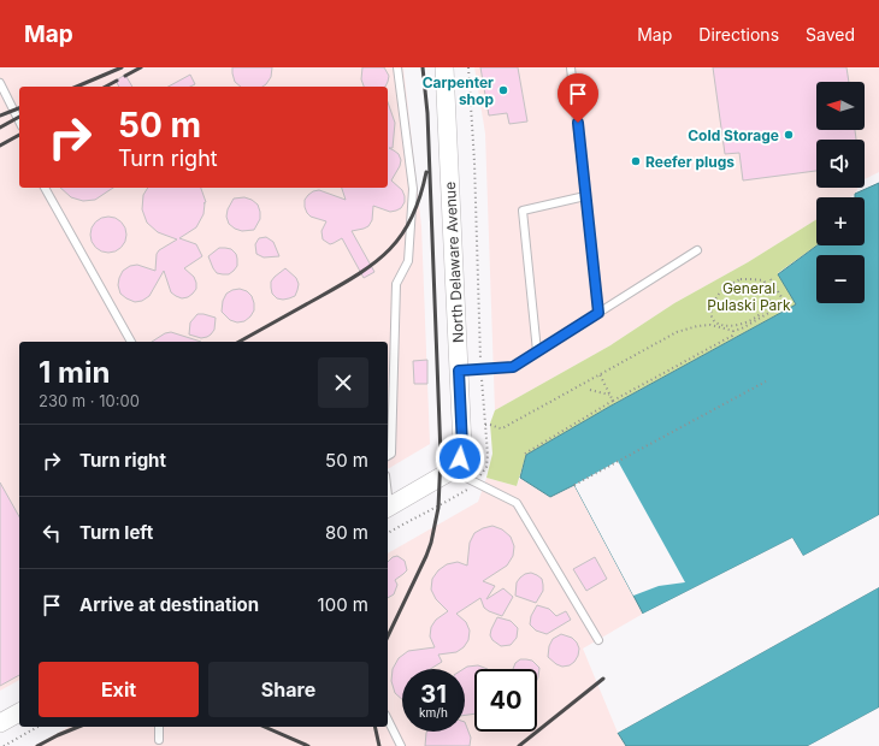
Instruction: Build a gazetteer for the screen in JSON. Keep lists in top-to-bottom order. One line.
{"streets":{"street":["North Delaware Avenue"]},"parks":["General Pulaski Park"],"places":["Carpenter shop","Cold Storage","Reefer plugs"],"north":"left","page":{"header":"Map","nav":["Map","Directions","Saved"],"map_buttons":["+","−"],"turn":["50 m","Turn right"],"heading":["1 min","230 m · 10:00"],"list":[{"name":"Turn right","value":"50 m"},{"name":"Turn left","value":"80 m"},{"name":"Arrive at destination","value":"100 m"}],"buttons":["Exit","Share"],"speed":"31 km/h","limit":"40"}}
